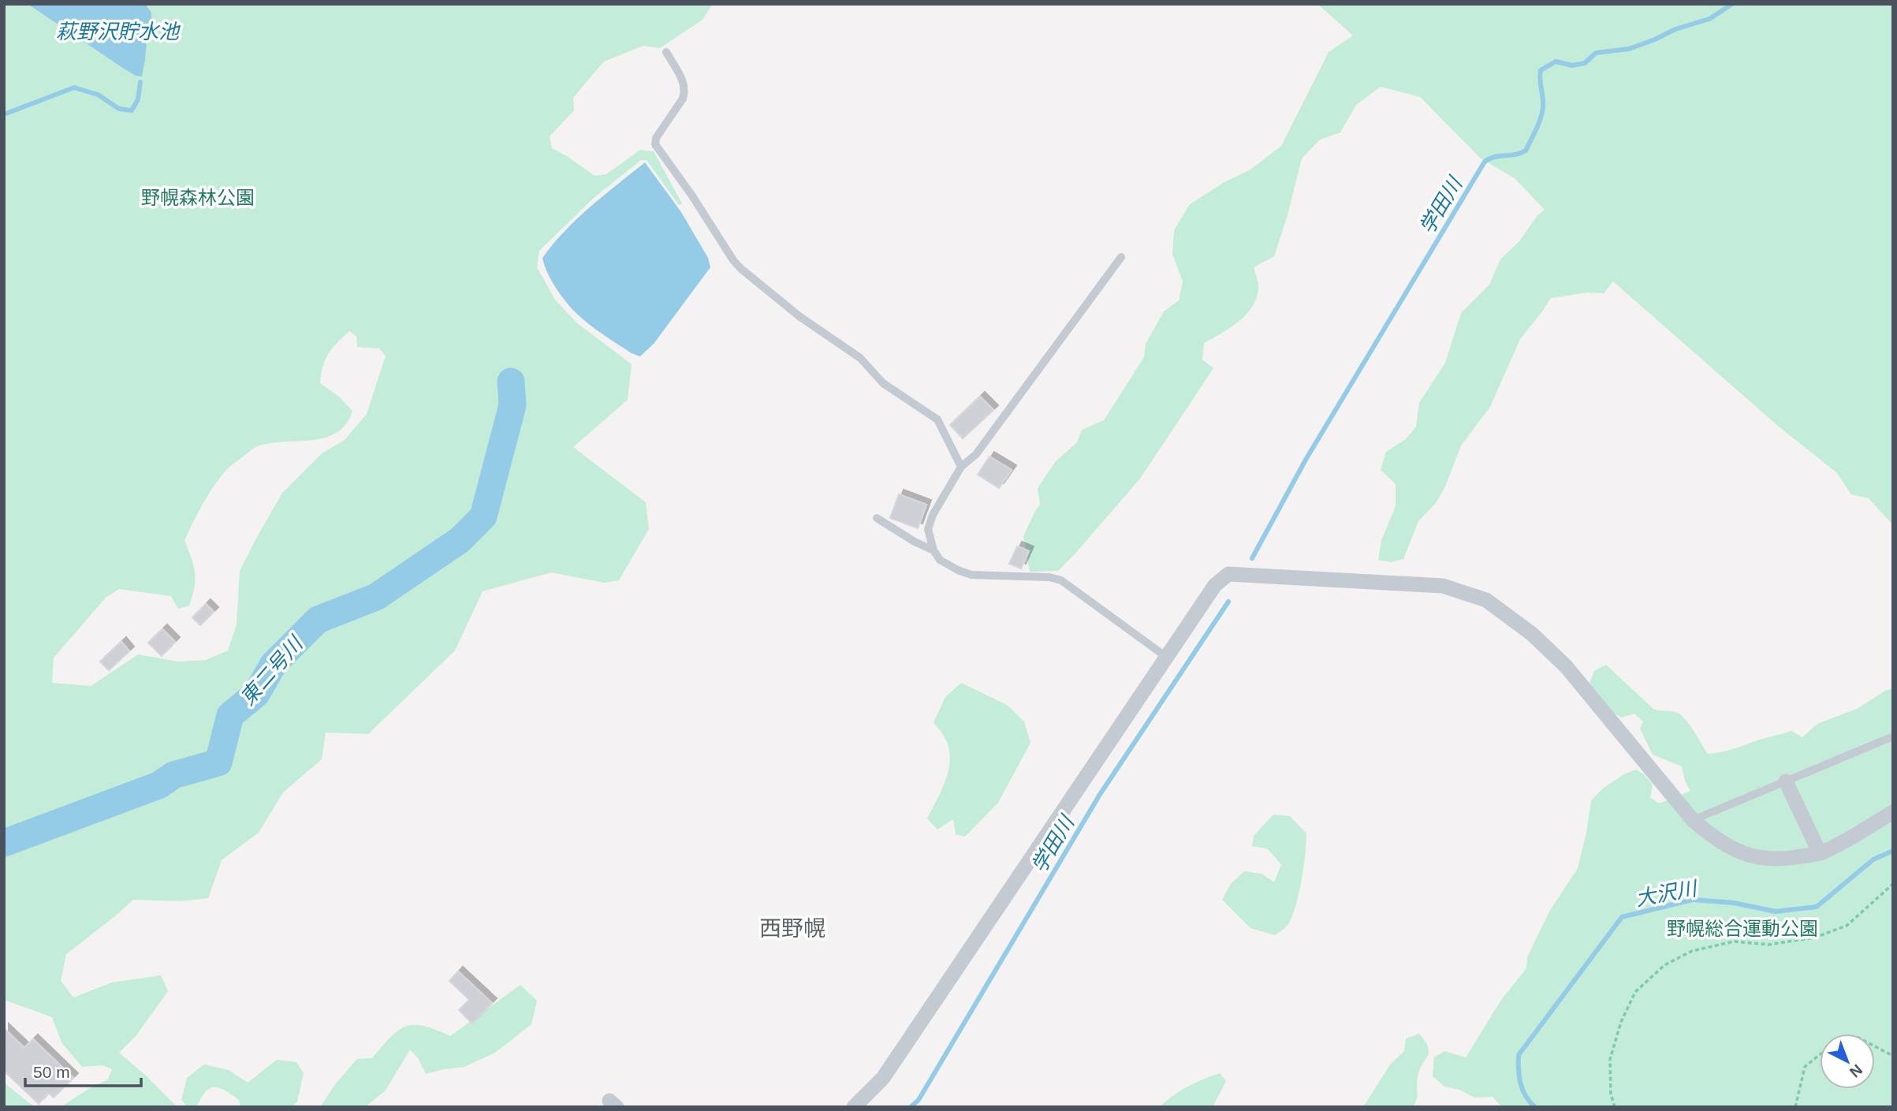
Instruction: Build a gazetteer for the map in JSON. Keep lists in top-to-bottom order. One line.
{"districts":["西野幌"],"water":["萩野沢貯水池","学田川","東二号川","大沢川"],"parks":["野幌森林公園","野幌総合運動公園"],"scale_bar":"50 m","north":"bottom right"}
